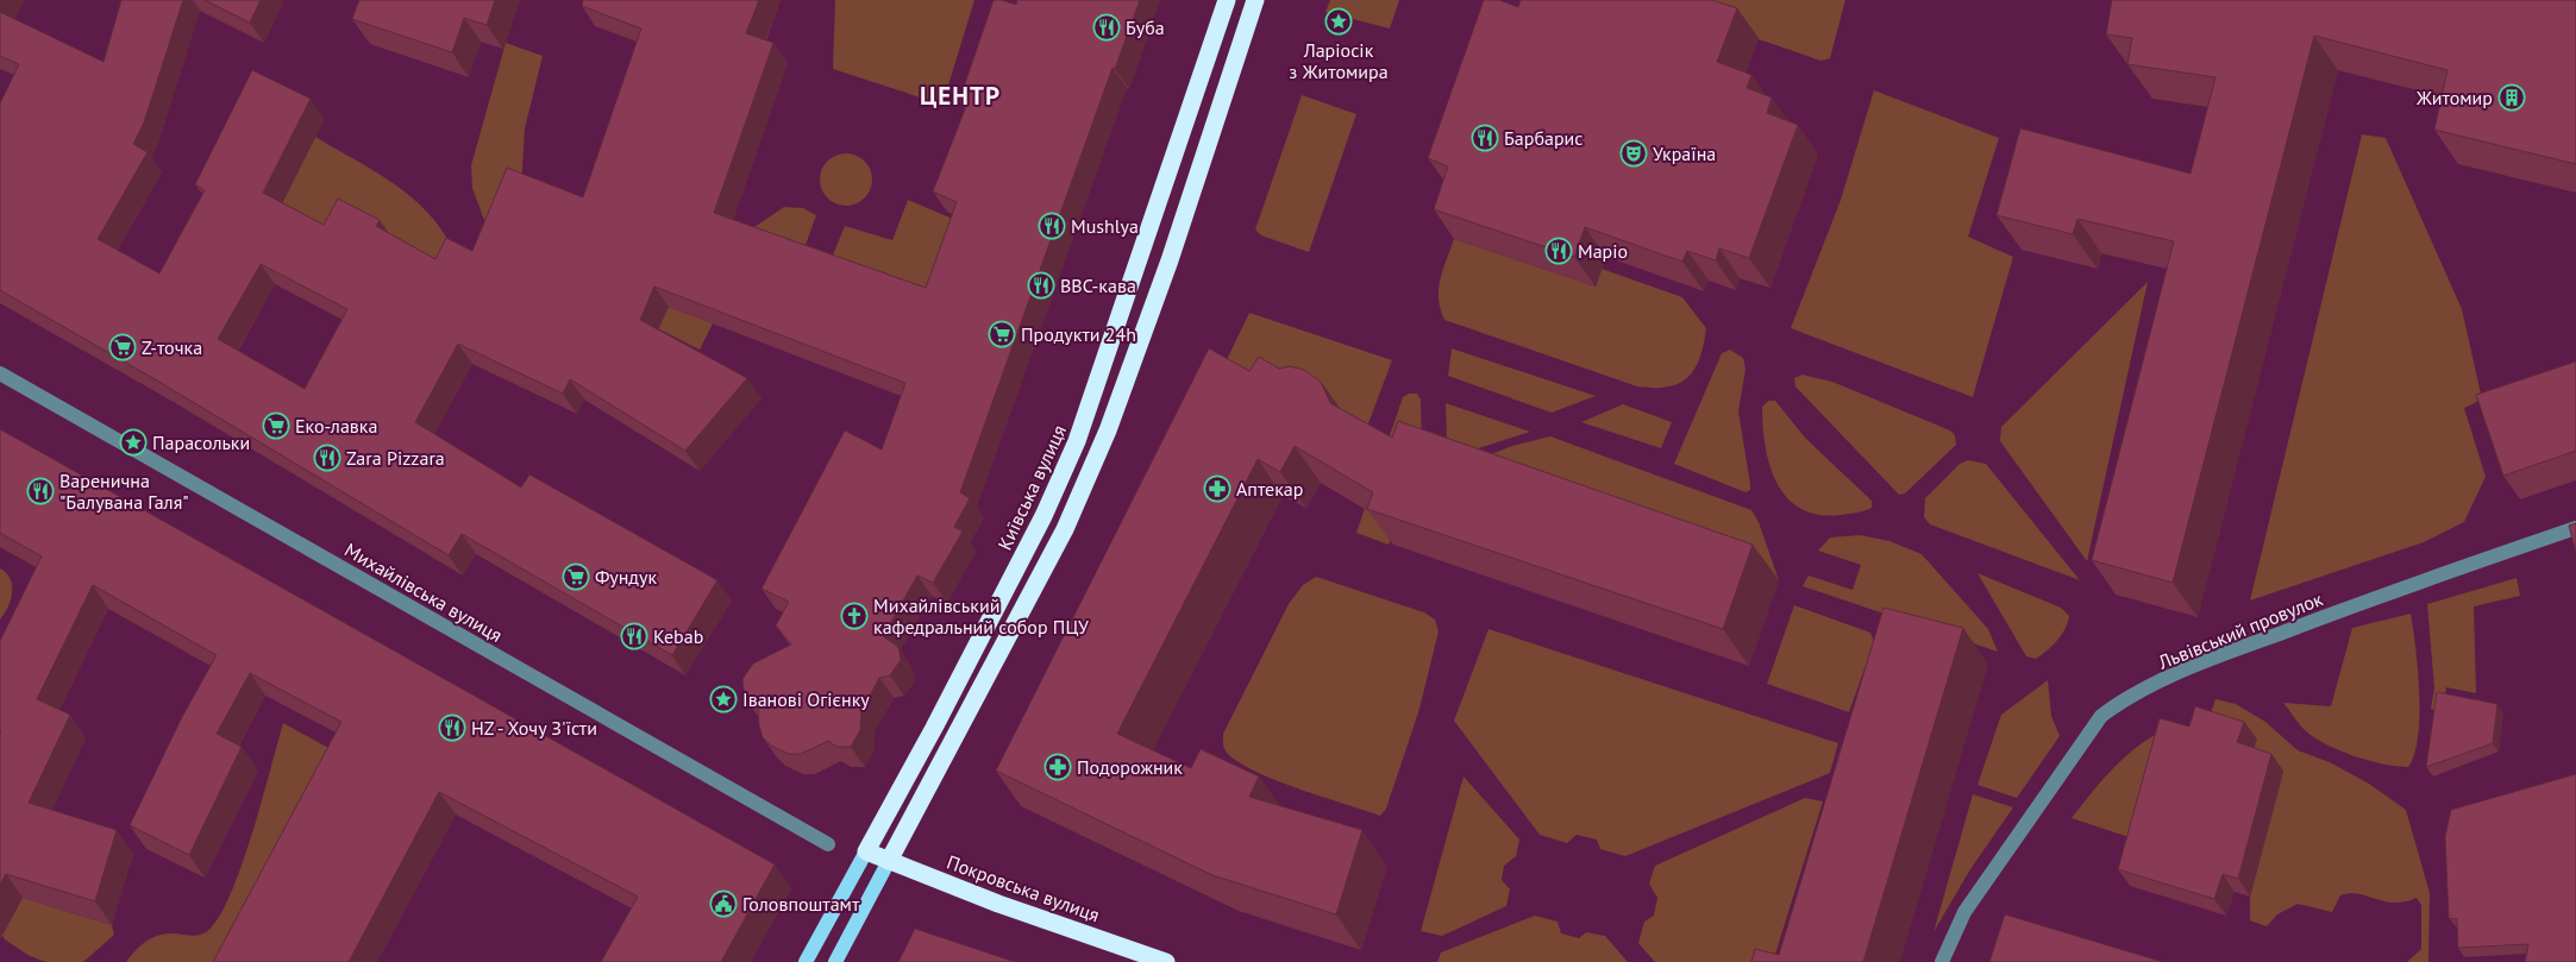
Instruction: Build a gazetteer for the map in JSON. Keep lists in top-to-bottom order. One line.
{"streets":{"highway":["Київська вулиця","Покровська вулиця"],"street":["Михайлівська вулиця","Львівський провулок"]},"crossings":[["Київська вулиця","Покровська вулиця"]],"districts":["ЦЕНТР"],"places":{"place":["Ларіосік з Житомира","Парасольки","Іванові Огієнку"],"restaurant":["Буба","Барбарис","Mushlya","Маріо","BBC-кава","Zara Pizzara","Варенична \"Балувана Галя\"","Kebab","HZ - Хочу З'їсти"],"building":["Житомир"],"theatre":["Україна"],"supermarket":["Продукти 24h","Z-точка","Еко-лавка","Фундук"],"pharmacy":["Аптекар","Подорожник"],"church":["Михайлівський кафедральний собор ПЦУ"],"public building":["Головпоштамт"]}}
